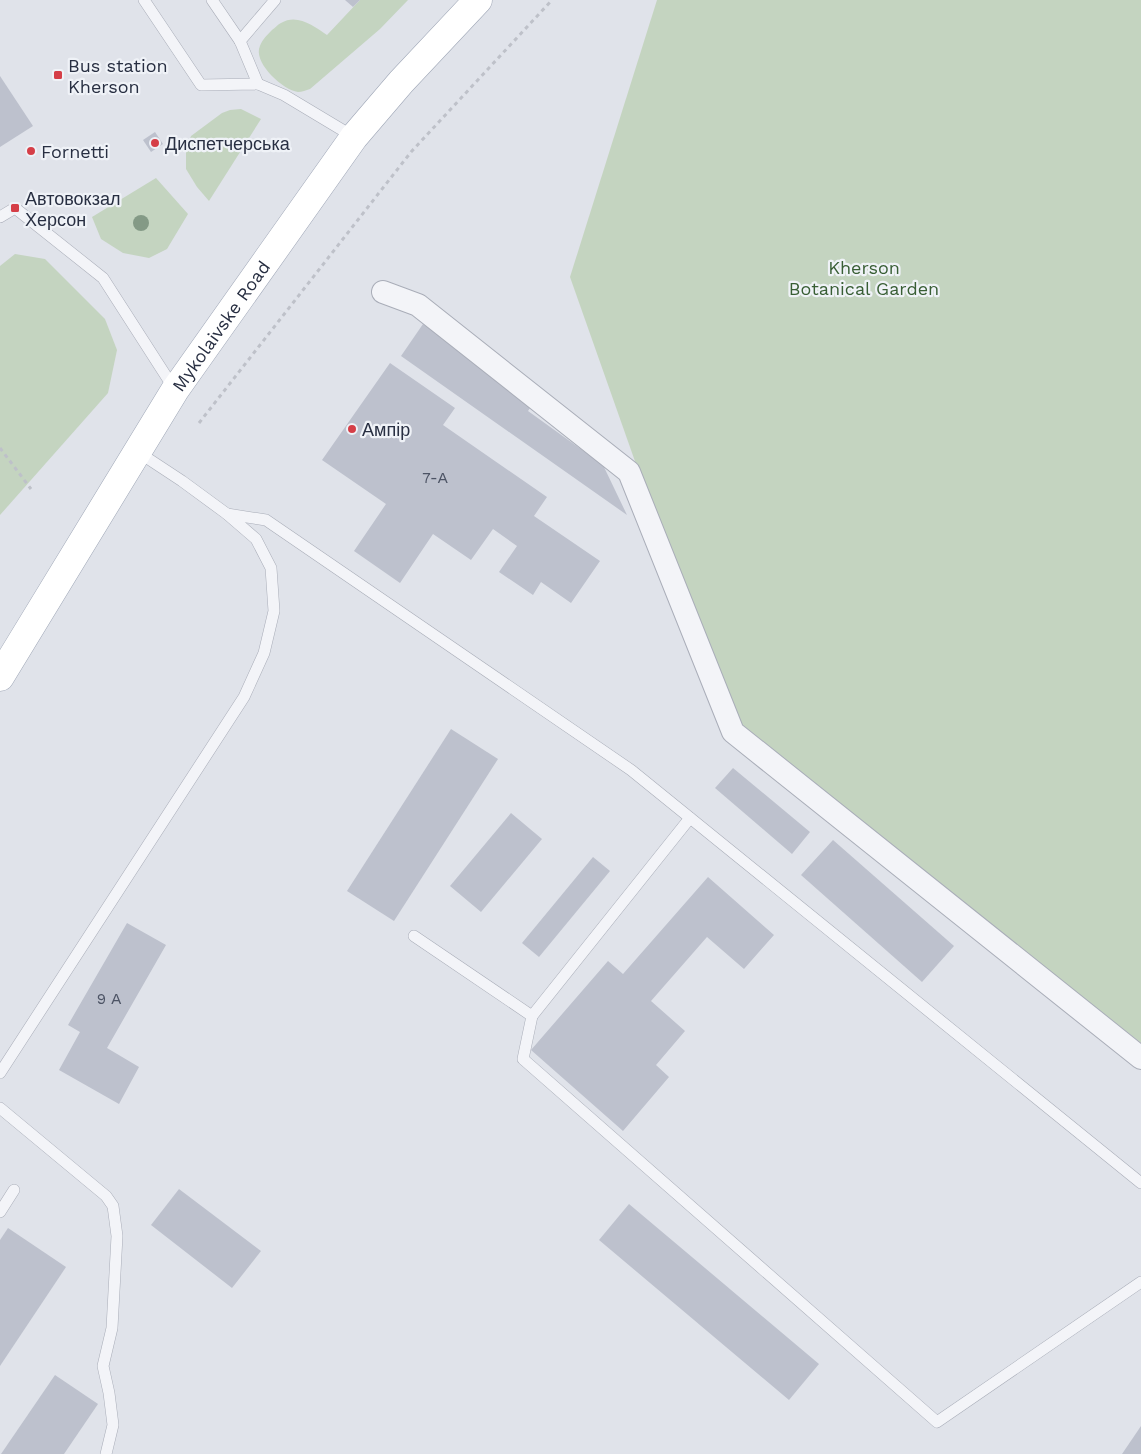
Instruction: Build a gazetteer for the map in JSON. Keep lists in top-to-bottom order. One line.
{"streets":{"main road":["Mykolaivske Road"]},"parks":["Kherson Botanical Garden"],"places":{"transit":["Bus station Kherson","Автовокзал Херсон"],"other":["Диспетчерська","Fornetti","Ампір"]},"house_numbers":["7-А","9 А"]}
